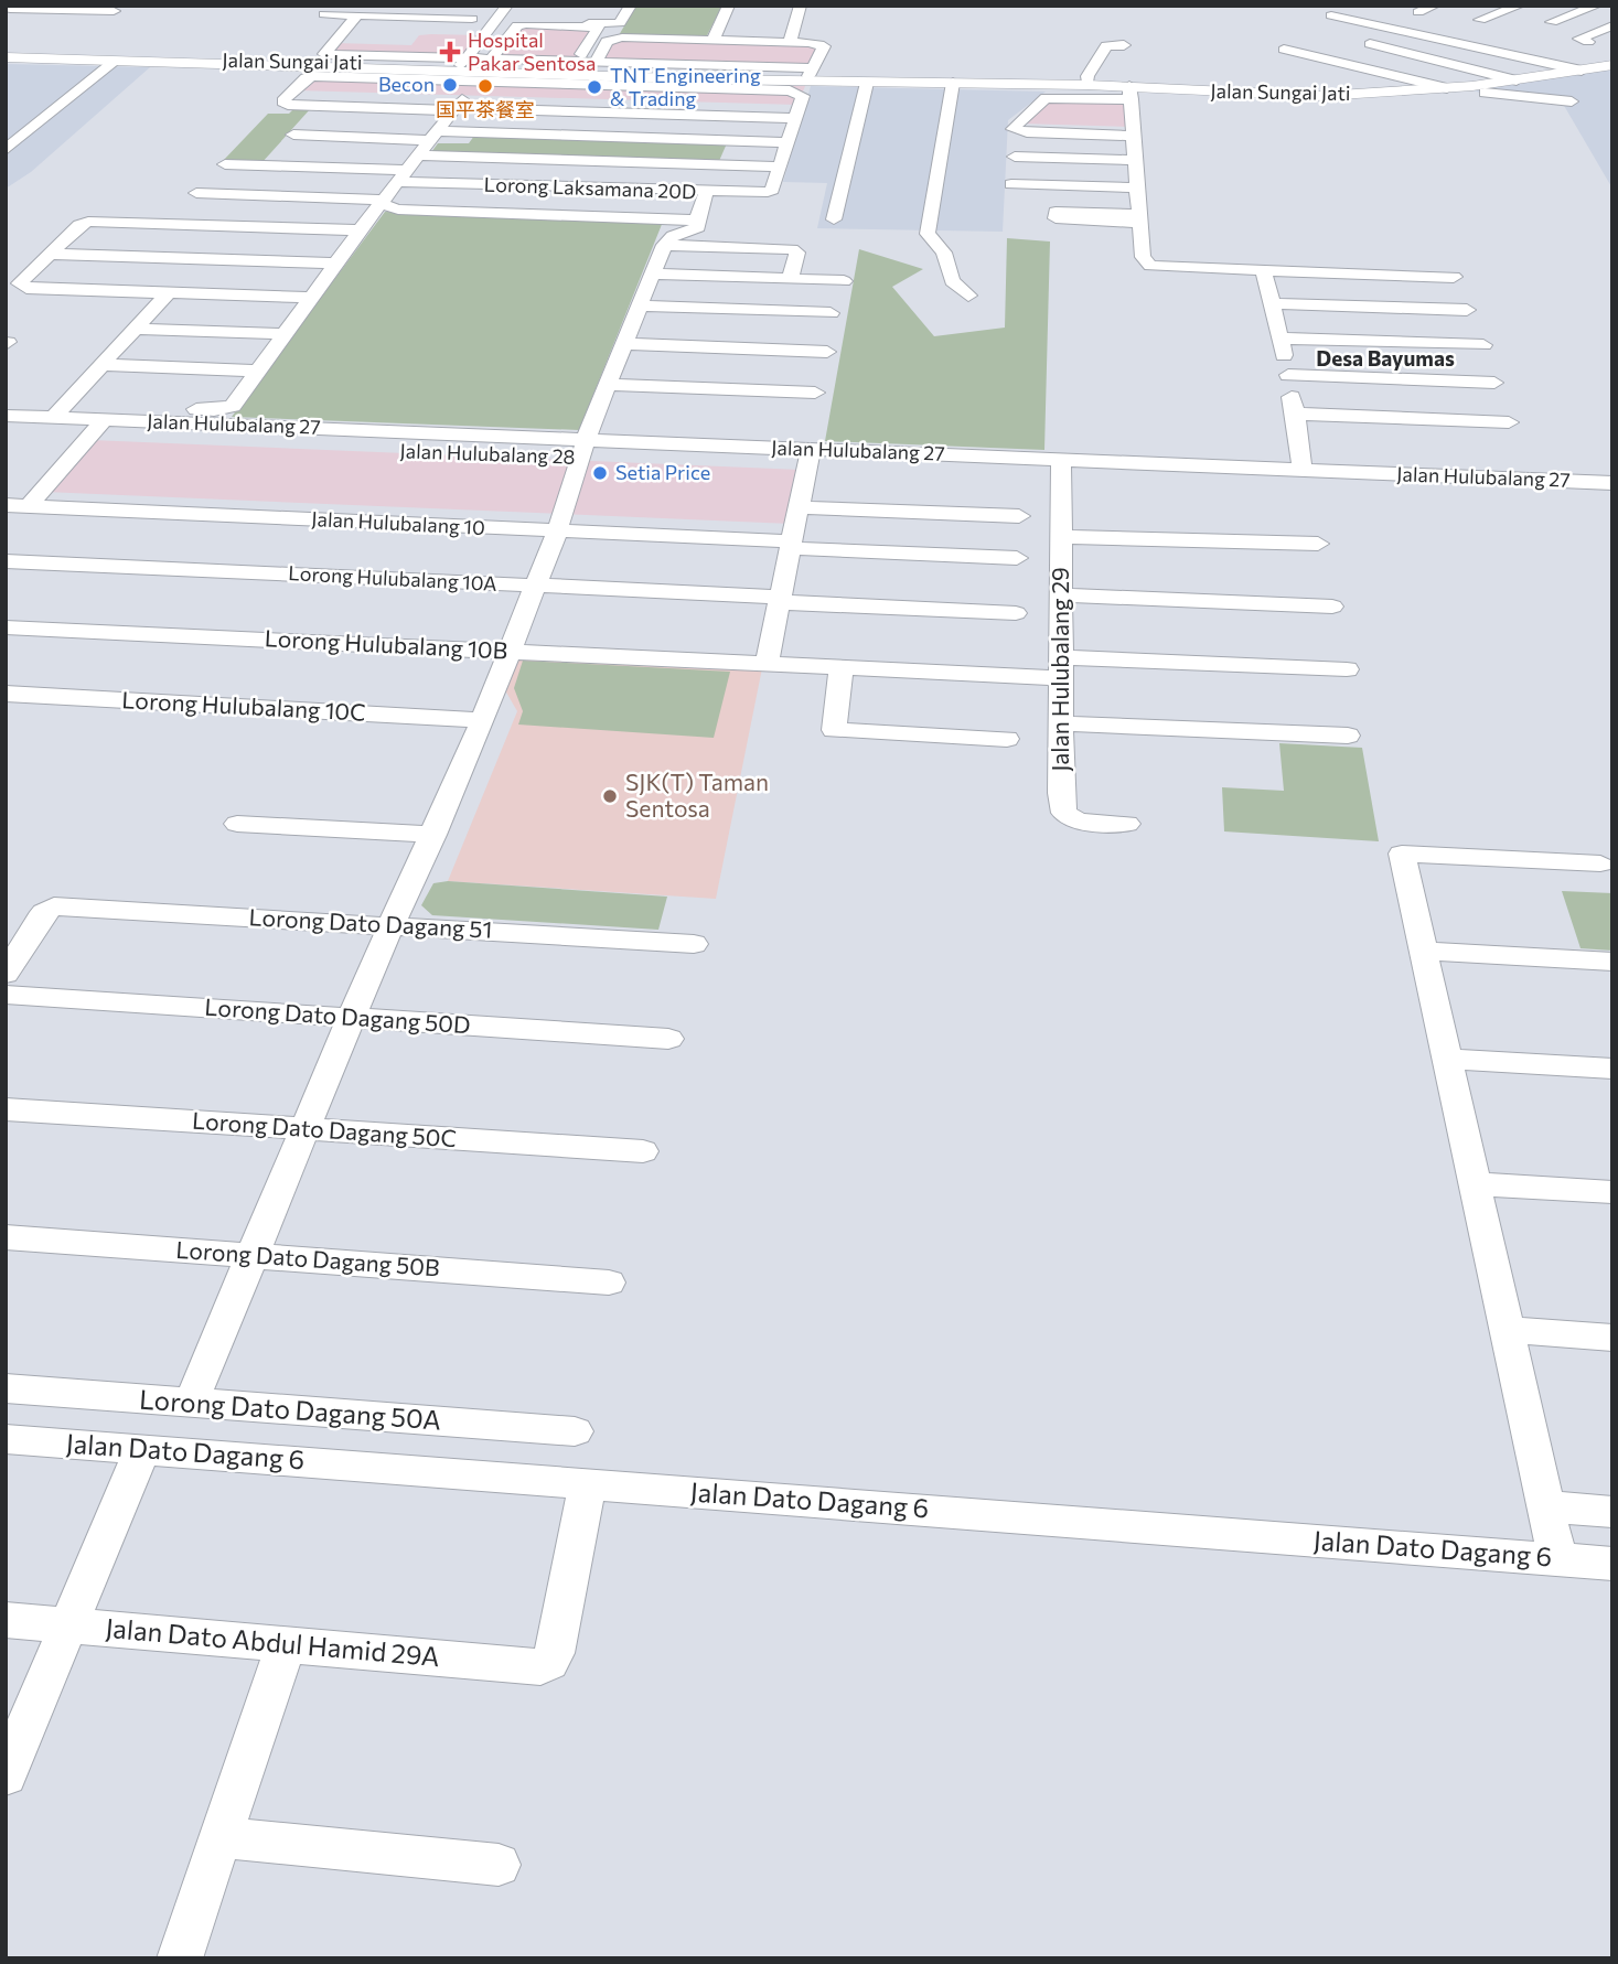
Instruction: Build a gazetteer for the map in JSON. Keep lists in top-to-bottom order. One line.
{"streets":{"main road":["Jalan Sungai Jati"],"street":["Lorong Laksamana 20D","Jalan Hulubalang 27","Jalan Hulubalang 28","Jalan Hulubalang 10","Lorong Hulubalang 10A","Lorong Hulubalang 10B","Jalan Hulubalang 29","Lorong Hulubalang 10C","Lorong Dato Dagang 51","Lorong Dato Dagang 50D","Lorong Dato Dagang 50C","Lorong Dato Dagang 50B","Lorong Dato Dagang 50A","Jalan Dato Dagang 6","Jalan Dato Abdul Hamid 29A"]},"crossings":[["Jalan Hulubalang 27","Jalan Hulubalang 28"],["Jalan Hulubalang 27","Jalan Hulubalang 29"],["Lorong Hulubalang 10B","Jalan Hulubalang 29"],["Jalan Dato Dagang 6","Jalan Dato Abdul Hamid 29A"]],"districts":["Desa Bayumas"],"places":{"health":["Hospital Pakar Sentosa"],"other":["Becon","国平茶餐室","TNT Engineering & Trading","Setia Price","SJK(T) Taman Sentosa"]}}
